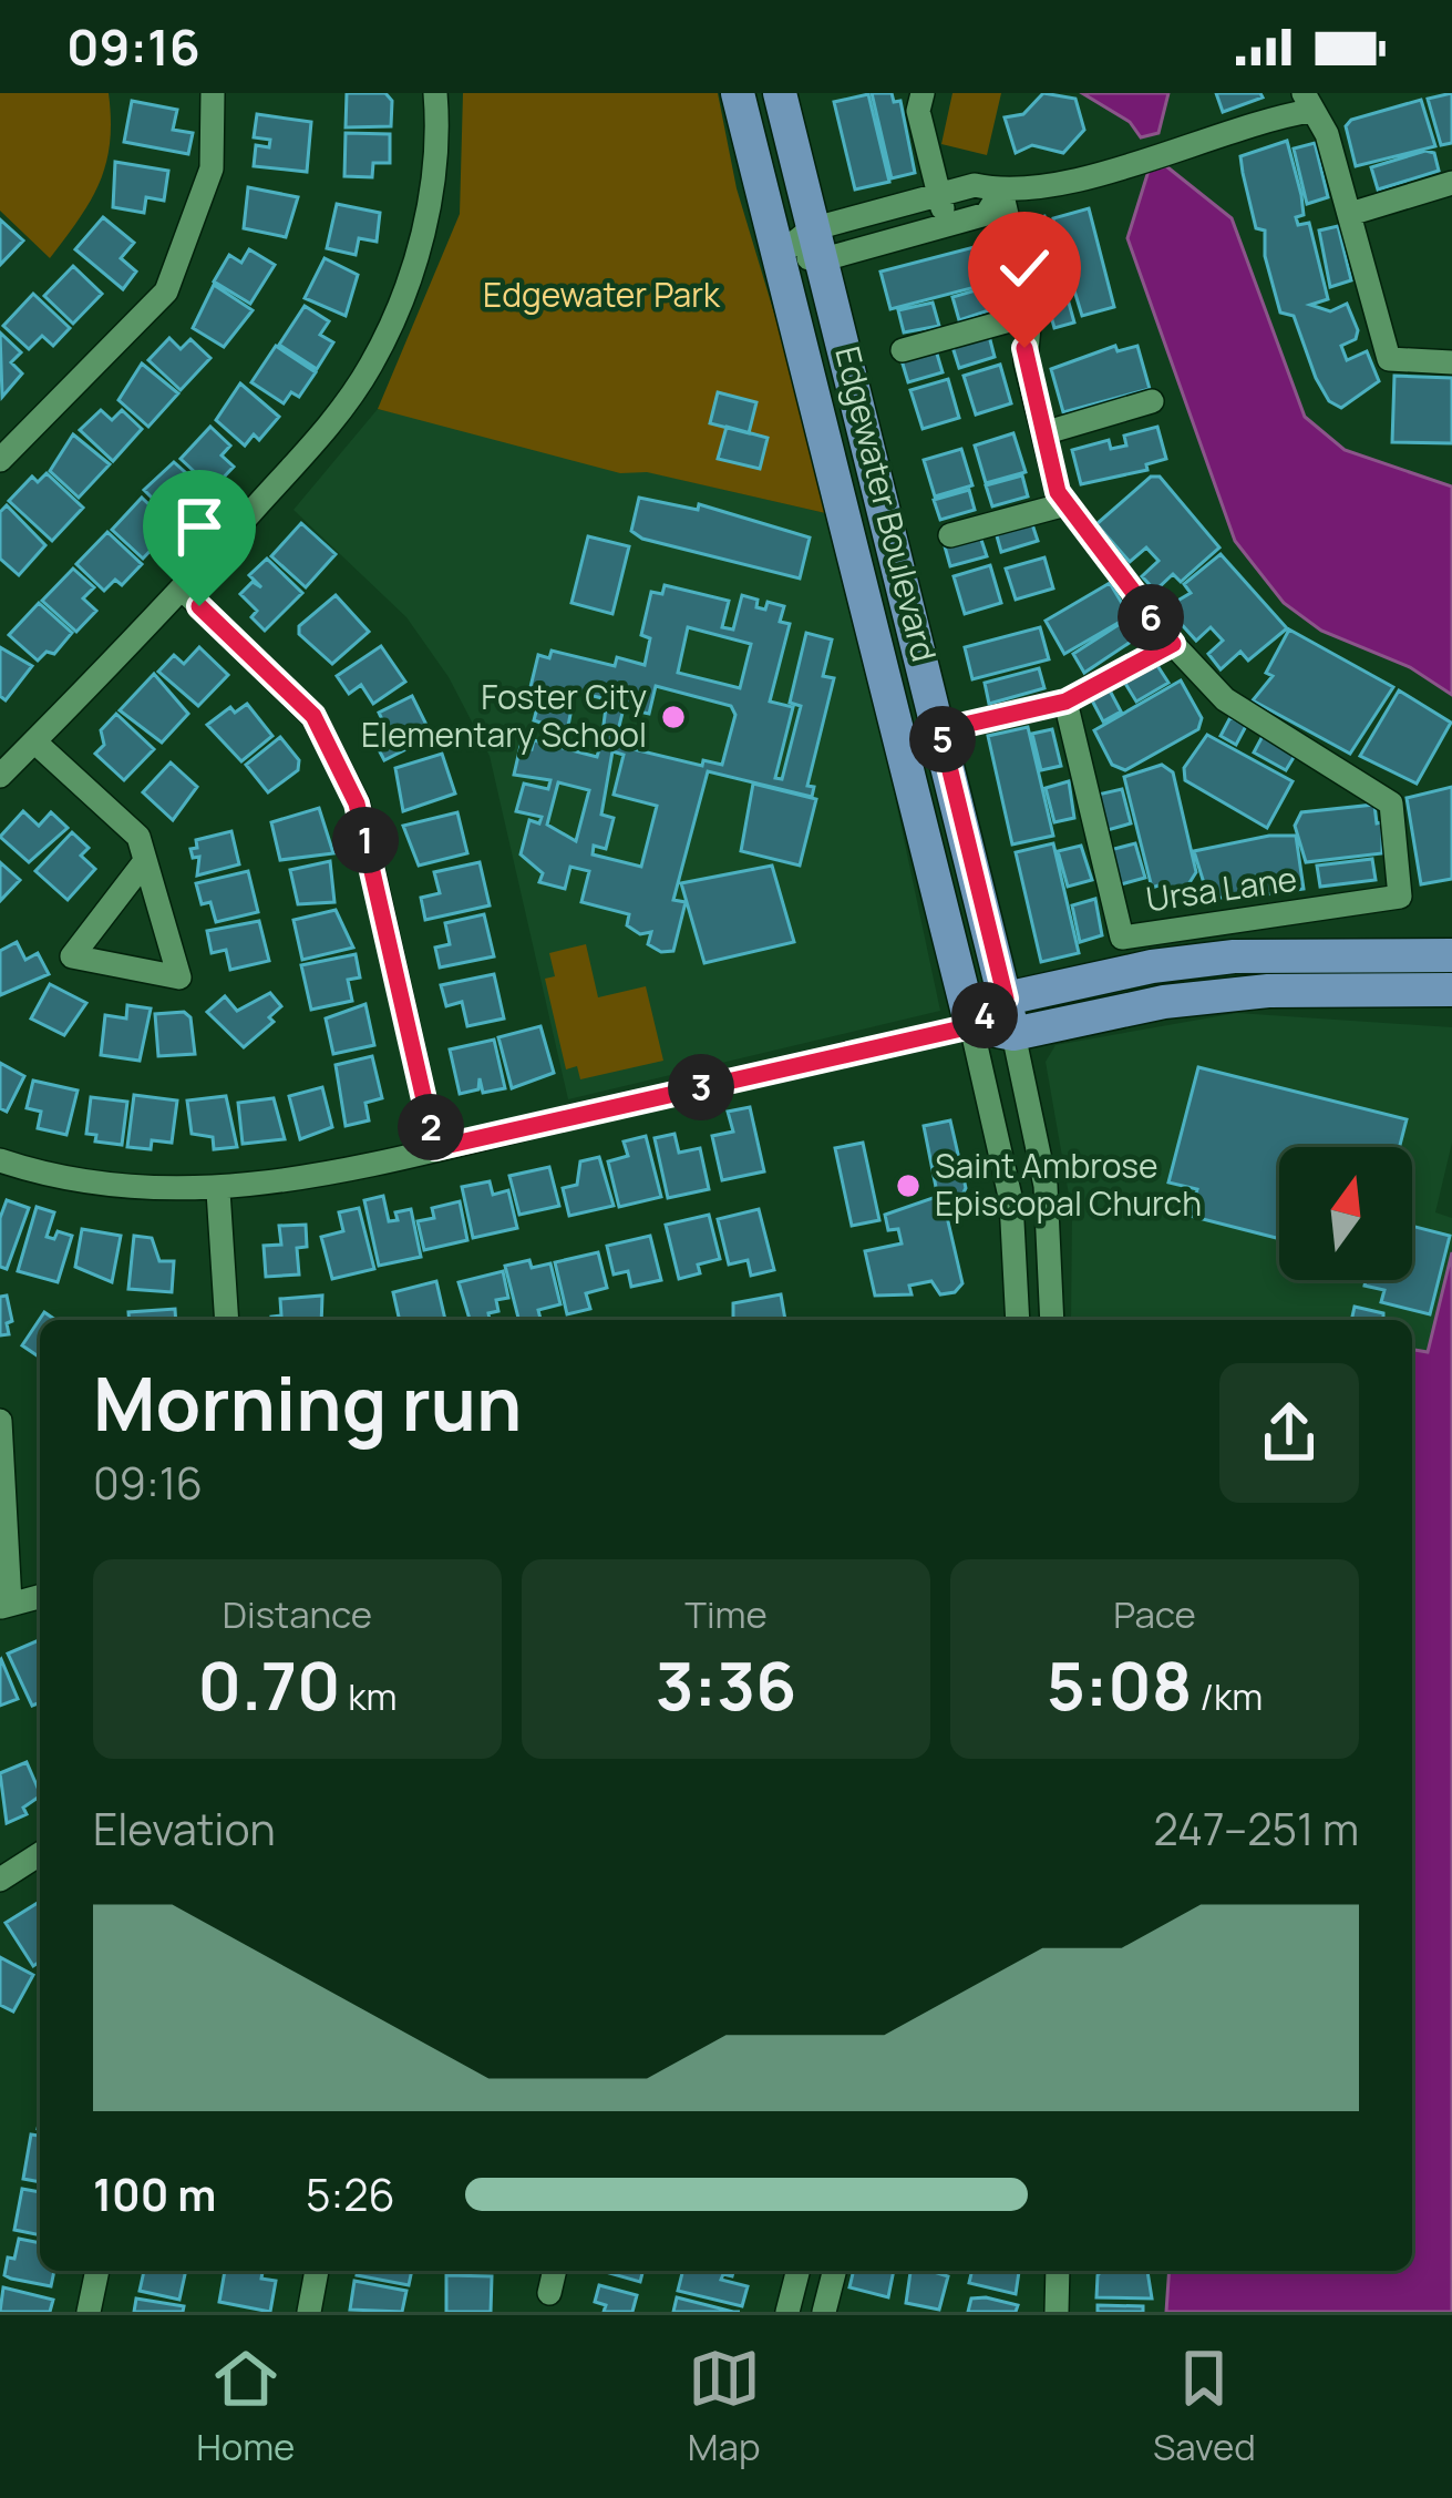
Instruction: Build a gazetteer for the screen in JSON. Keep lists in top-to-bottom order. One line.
{"streets":{"main road":["Edgewater Boulevard"],"street":["Ursa Lane"]},"parks":["Edgewater Park"],"places":["Foster City Elementary School","Saint Ambrose Episcopal Church"],"north":"top","page":{"status":"09:16","pins":["6","5","1","4","3","2"],"heading":["Morning run","09:16"],"stats":[["Distance","0.70 km"],["Time","3:36"],["Pace","5:08 /km"]],"chart":["Elevation","247–251 m"],"list":[{"name":"100 m","note":"5:26"}],"tabs":["Home","Map","Saved"]}}
